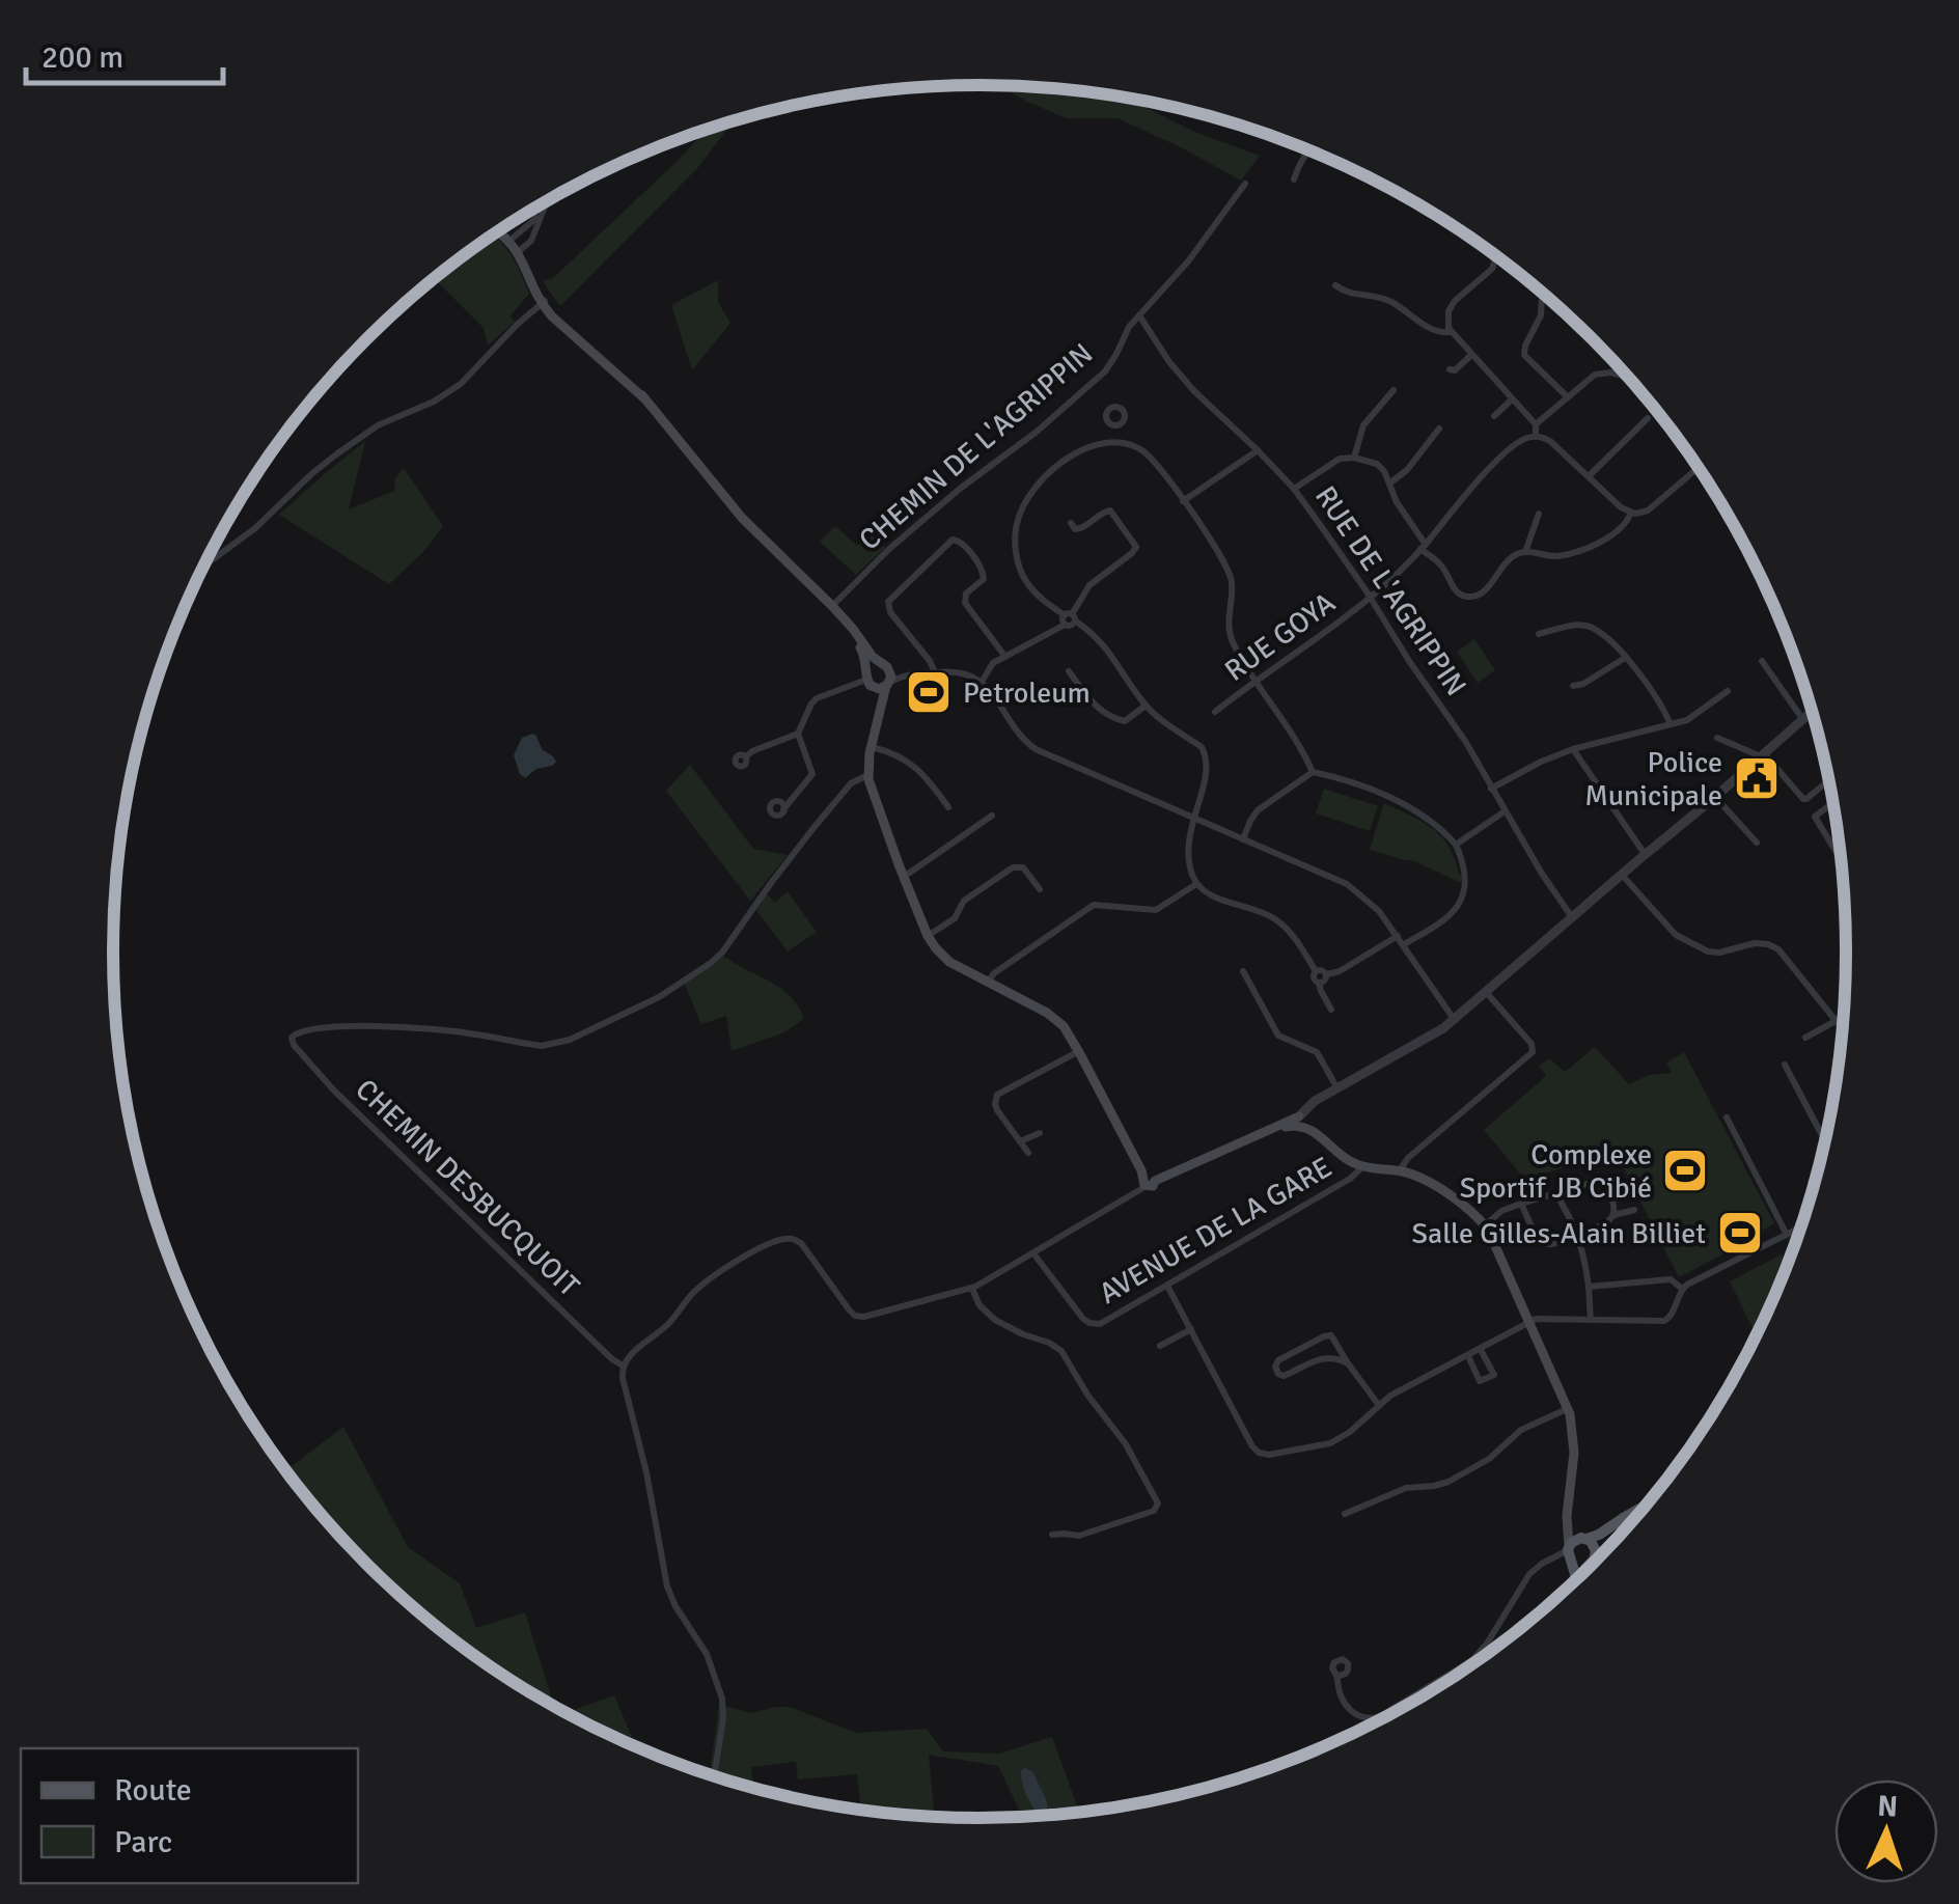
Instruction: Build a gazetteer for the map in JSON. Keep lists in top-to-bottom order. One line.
{"streets":{"street":["CHEMIN DE L'AGRIPPIN","RUE DE L'AGRIPPIN","RUE GOYA","CHEMIN DESBUCQUOIT","AVENUE DE LA GARE"]},"crossings":[["CHEMIN DE L'AGRIPPIN","RUE DE L'AGRIPPIN"],["RUE DE L'AGRIPPIN","RUE GOYA"]],"places":{"sports":["Petroleum","Complexe Sportif JB Cibié","Salle Gilles-Alain Billiet"],"public building":["Police Municipale"]},"legend":["Route","Parc"],"scale_bar":"200 m","north":"top"}
